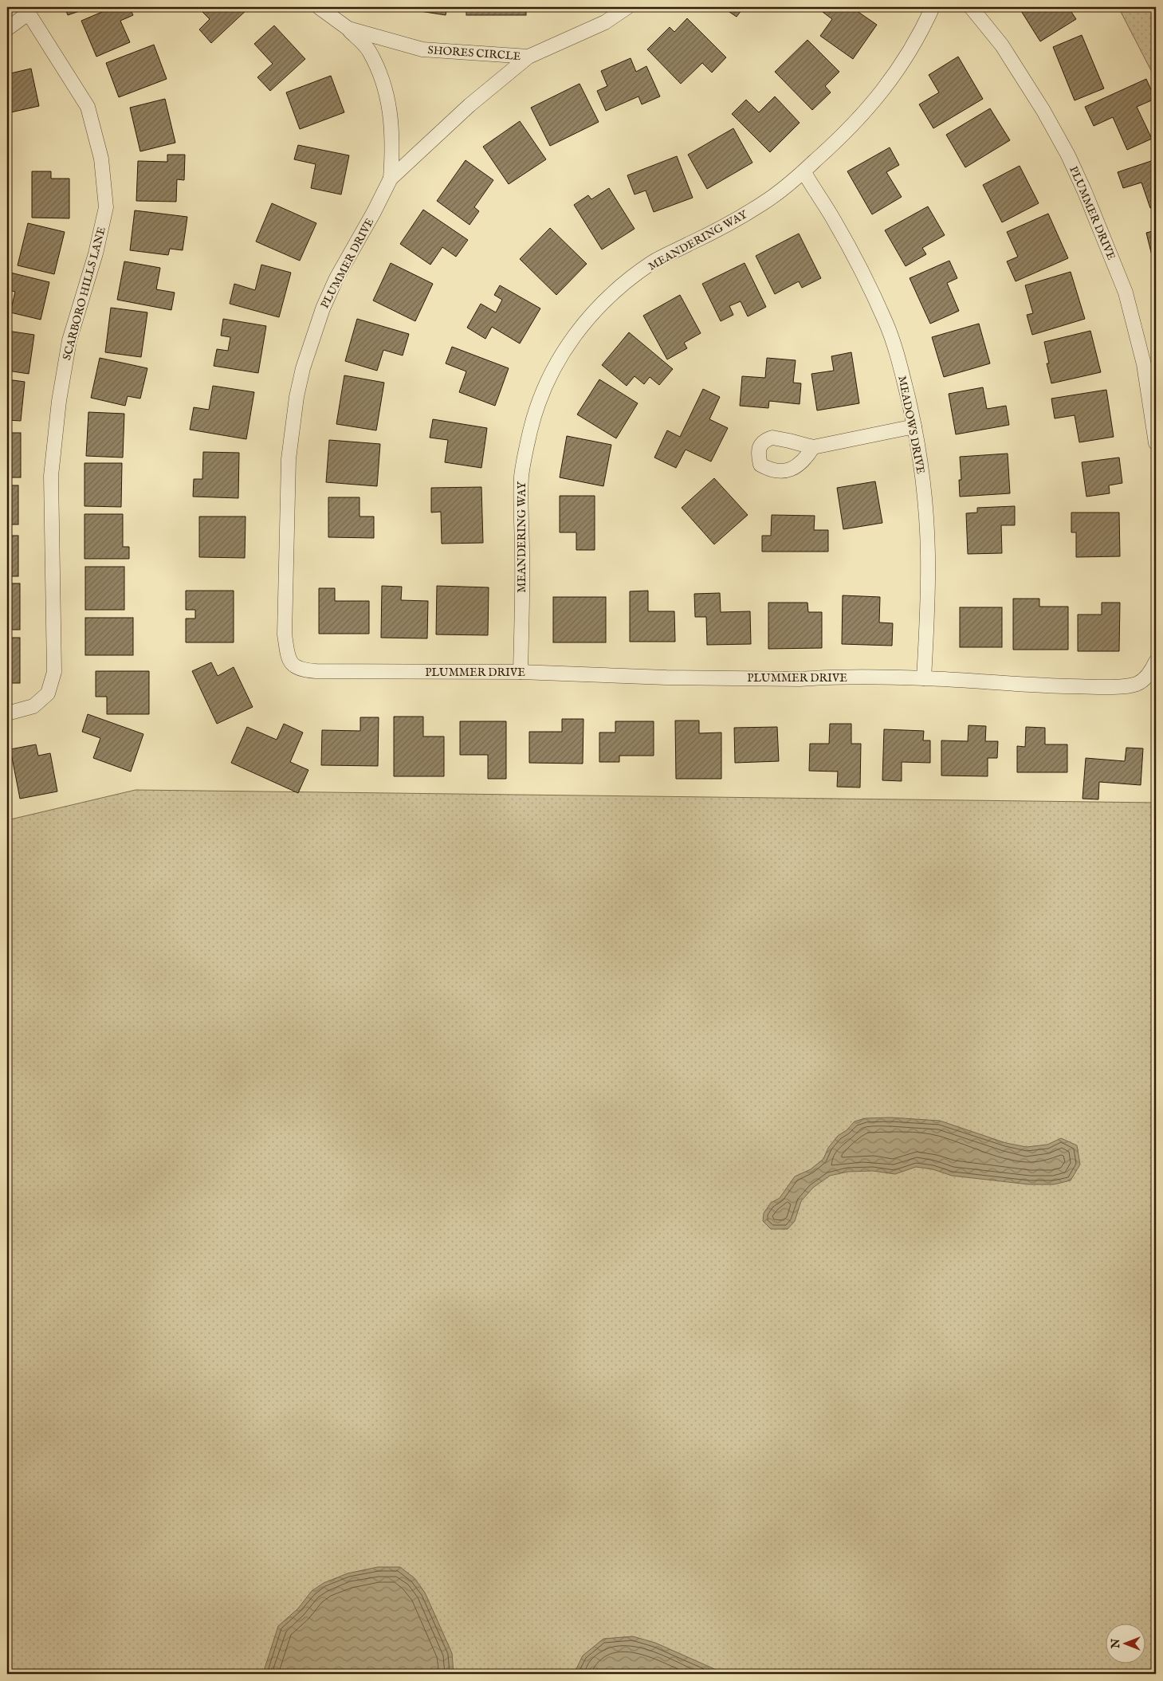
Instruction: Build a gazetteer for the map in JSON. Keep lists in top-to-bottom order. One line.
{"streets":{"street":["SHORES CIRCLE","PLUMMER DRIVE","MEANDERING WAY","SCARBORO HILLS LANE","MEADOWS DRIVE"]},"crossings":[["SHORES CIRCLE","PLUMMER DRIVE"],["PLUMMER DRIVE","MEANDERING WAY"],["PLUMMER DRIVE","MEADOWS DRIVE"],["MEANDERING WAY","MEADOWS DRIVE"]],"north":"left"}
